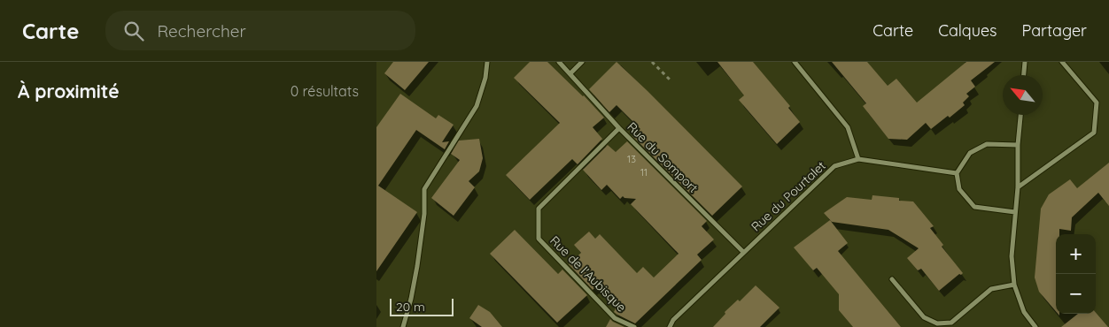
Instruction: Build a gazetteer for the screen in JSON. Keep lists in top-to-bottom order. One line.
{"streets":{"street":["Rue du Somport","Rue du Pourtalet","Rue de l'Aubisque"]},"crossings":[["Rue du Somport","Rue du Pourtalet"],["Rue du Somport","Rue de l'Aubisque"]],"house_numbers":["13","11"],"scale_bar":"20 m","north":"top left","page":{"header":"Carte","search":"Rechercher","nav":["Carte","Calques","Partager"],"heading":["À proximité","0 résultats"],"map_buttons":["+","−"],"scale":"20 m"}}
